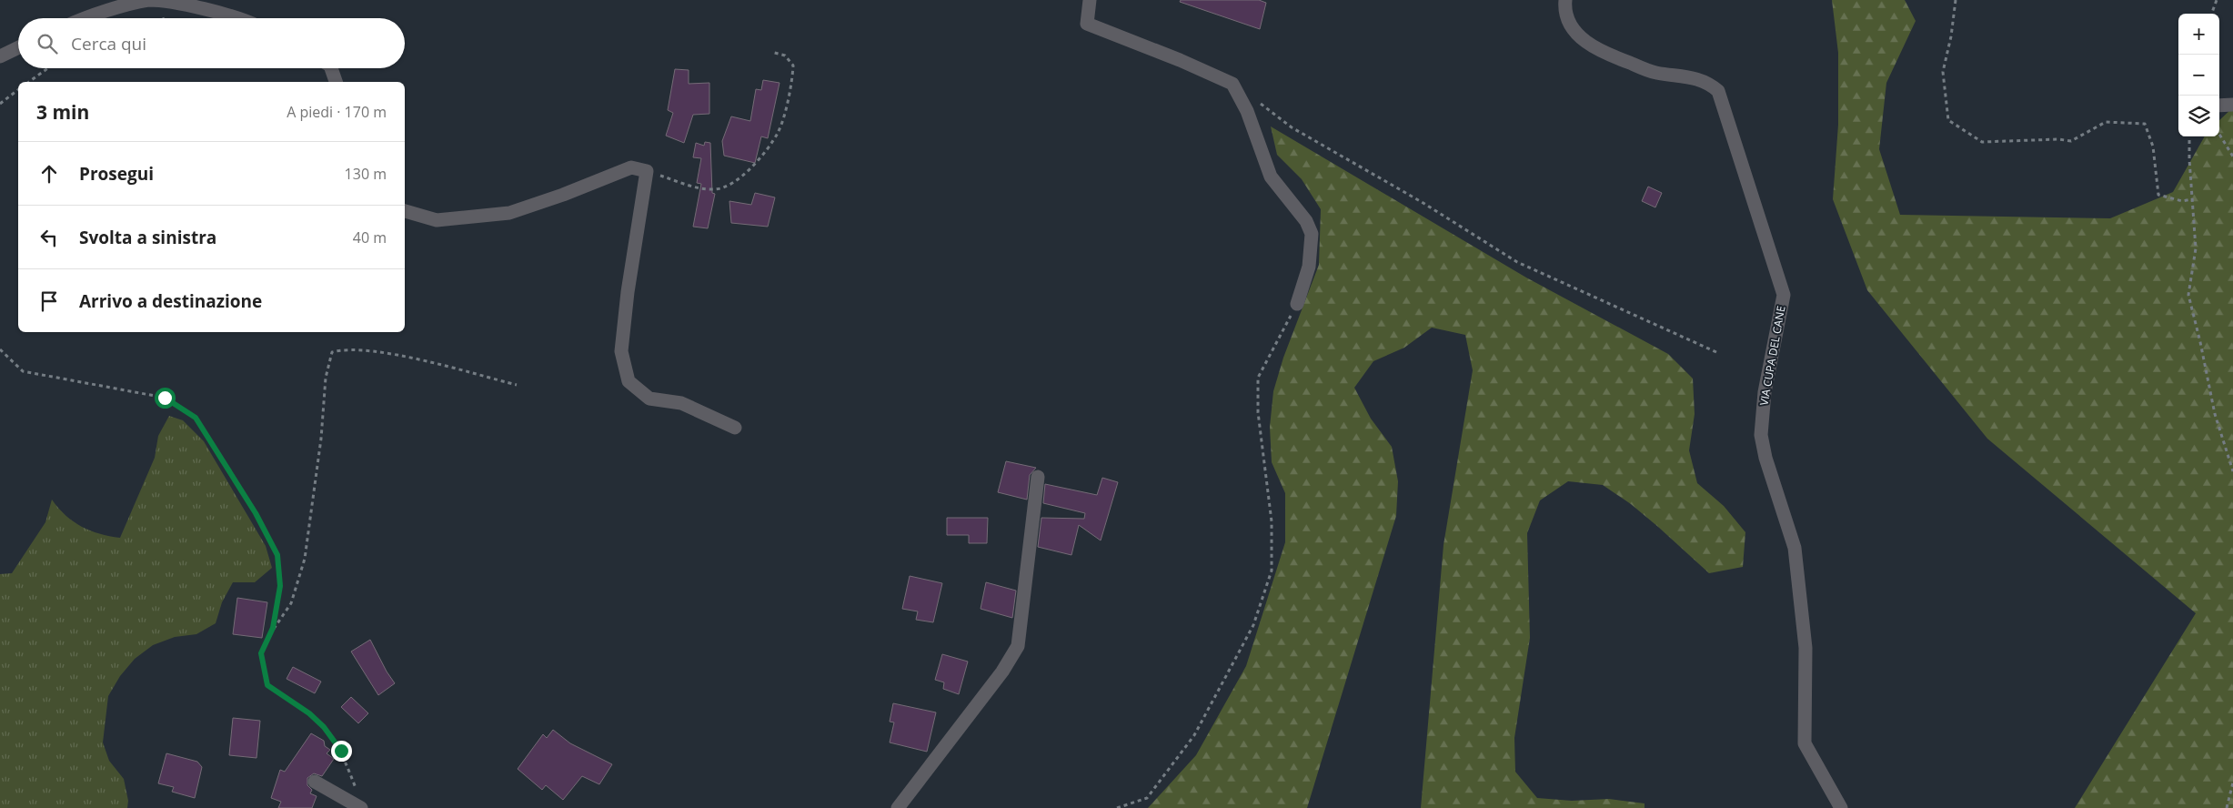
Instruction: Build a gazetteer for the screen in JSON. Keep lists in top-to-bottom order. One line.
{"streets":{"street":["VIA CUPA DEL CANE"]},"page":{"map_buttons":["+","−"],"search":"Cerca qui","heading":["3 min","A piedi · 170 m"],"list":[["Prosegui","130 m"],["Svolta a sinistra","40 m"],"Arrivo a destinazione"]}}
